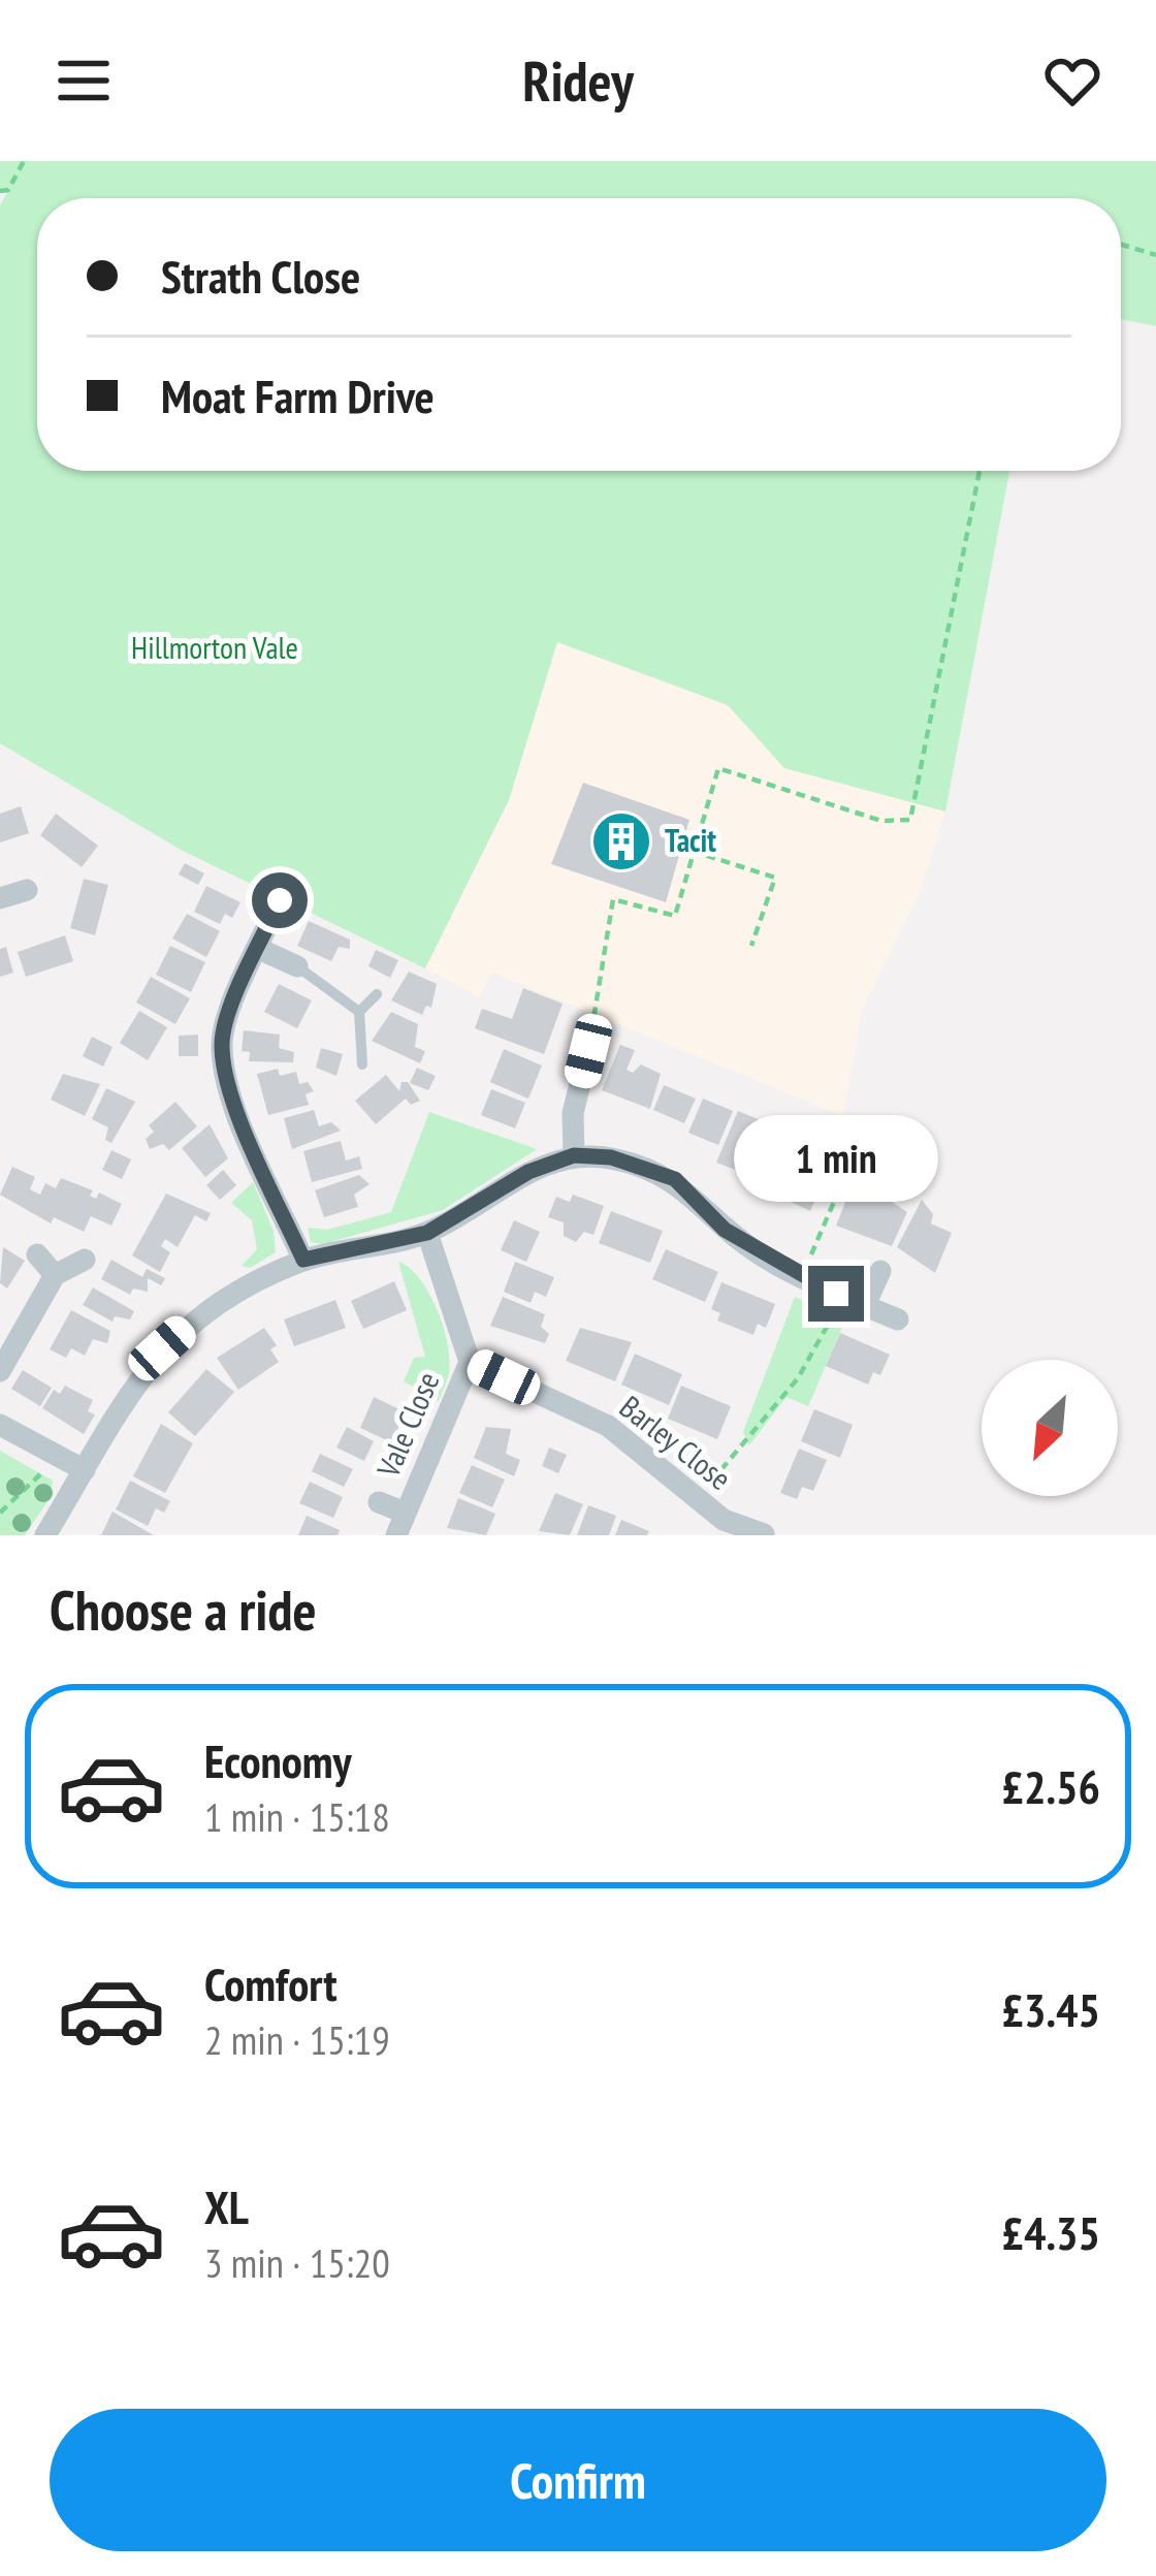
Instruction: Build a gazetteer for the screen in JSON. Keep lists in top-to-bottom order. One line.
{"streets":{"street":["Vale Close","Barley Close"]},"crossings":[["Vale Close","Barley Close"]],"parks":["Hillmorton Vale"],"places":{"building":["Tacit"]},"north":"bottom left","page":{"header":"Ridey","banner":["Strath Close","Moat Farm Drive"],"bubble":"1 min","heading":"Choose a ride","list":[{"name":"Economy","note":"1 min · 15:18","value":"£2.56"},{"name":"Comfort","note":"2 min · 15:19","value":"£3.45"},{"name":"XL","note":"3 min · 15:20","value":"£4.35"}],"buttons":"Confirm"}}
